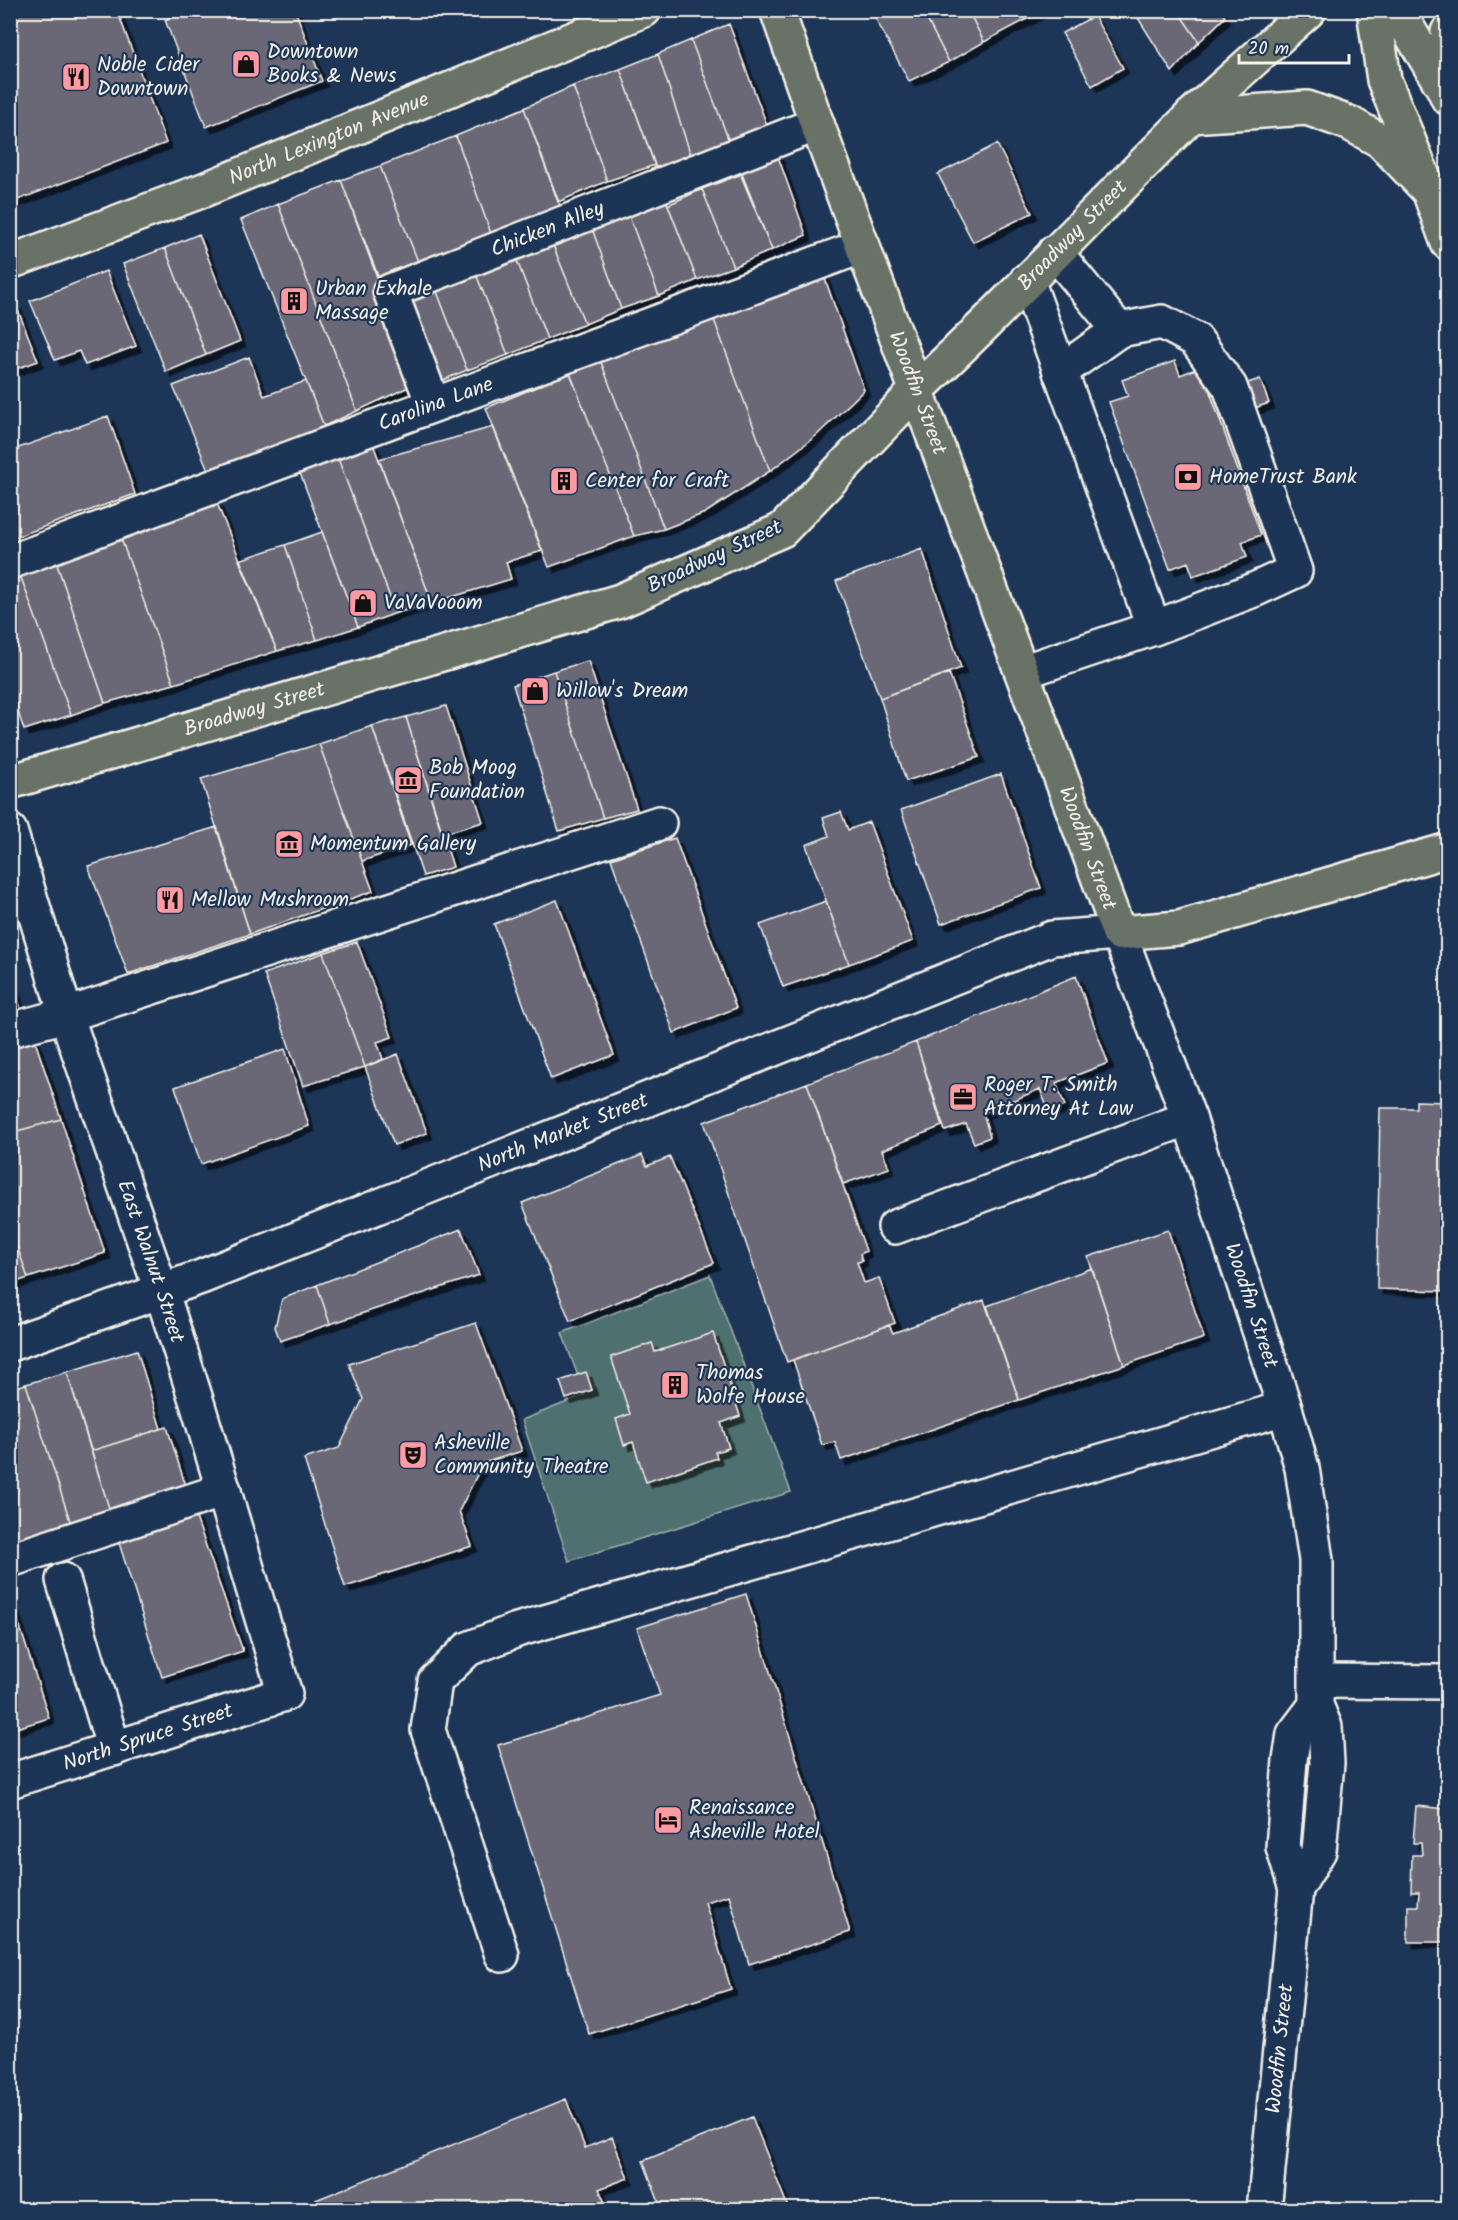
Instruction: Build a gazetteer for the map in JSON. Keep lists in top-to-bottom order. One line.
{"streets":{"main road":["North Lexington Avenue","Broadway Street","Woodfin Street"],"street":["Chicken Alley","Carolina Lane","North Market Street","East Walnut Street","North Spruce Street"]},"crossings":[["Chicken Alley","Woodfin Street"],["Chicken Alley","Carolina Lane"],["Broadway Street","Woodfin Street"],["Woodfin Street","Carolina Lane"],["Woodfin Street","North Market Street"],["North Market Street","East Walnut Street"],["East Walnut Street","North Spruce Street"]],"places":{"shop":["Downtown Books & News","VaVaVooom","Willow's Dream"],"restaurant":["Noble Cider Downtown","Mellow Mushroom"],"building":["Urban Exhale Massage","Center for Craft","Thomas Wolfe House"],"bank":["HomeTrust Bank"],"museum":["Bob Moog Foundation","Momentum Gallery"],"office":["Roger T. Smith Attorney At Law"],"theatre":["Asheville Community Theatre"],"hotel":["Renaissance Asheville Hotel"]},"scale_bar":"20 m"}
